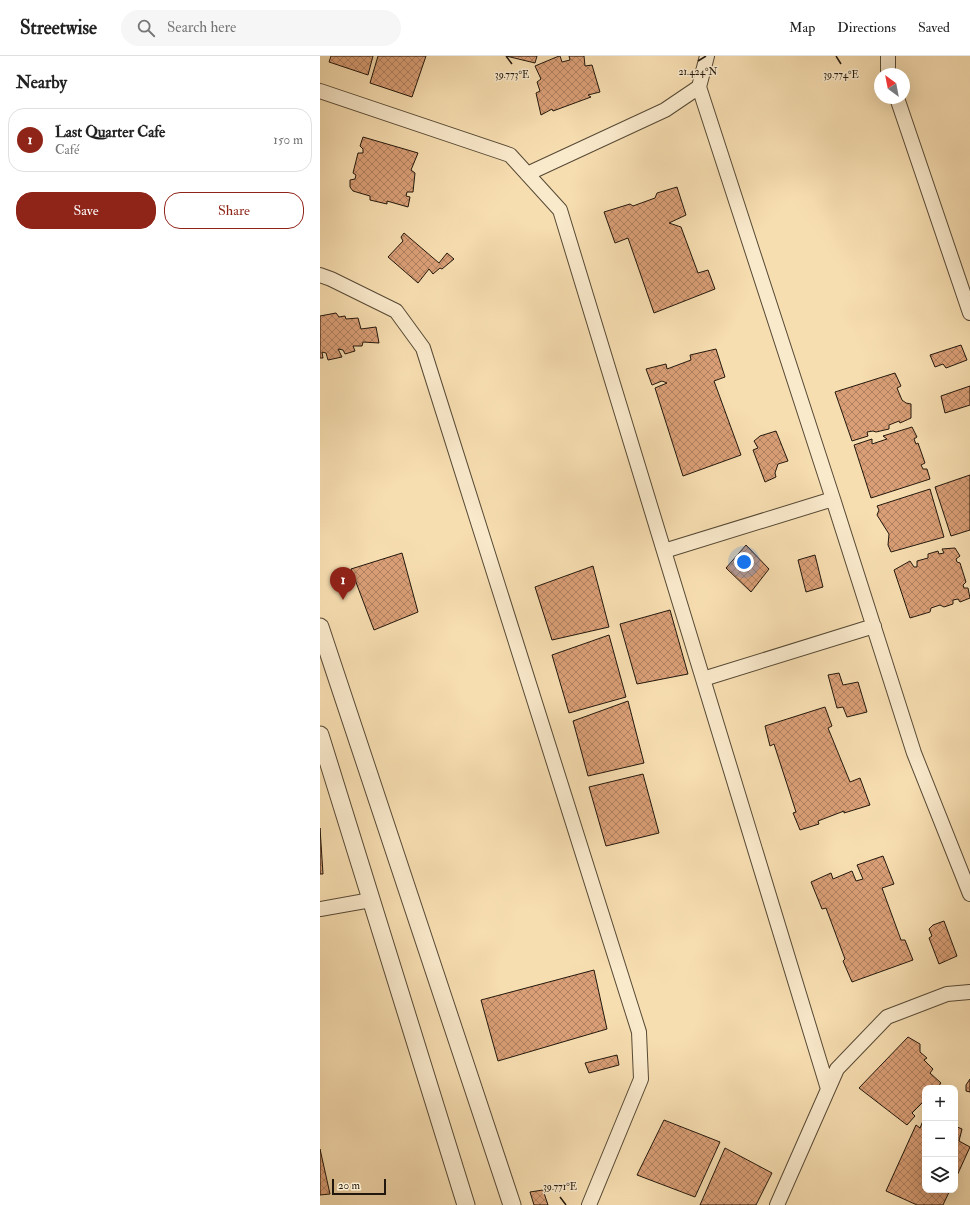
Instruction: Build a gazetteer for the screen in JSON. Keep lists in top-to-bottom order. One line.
{"scale_bar":"20 m","north":"top left","page":{"header":"Streetwise","search":"Search here","nav":["Map","Directions","Saved"],"heading":"Nearby","list":[{"mark":"1","name":"Last Quarter Cafe","note":"Café","value":"150 m"}],"buttons":["Save","Share"],"pins":"1","map_buttons":["+","−"],"scale":"20 m"},"coordinates":["21.424°N","39.773°E","39.774°E","39.771°E"]}
